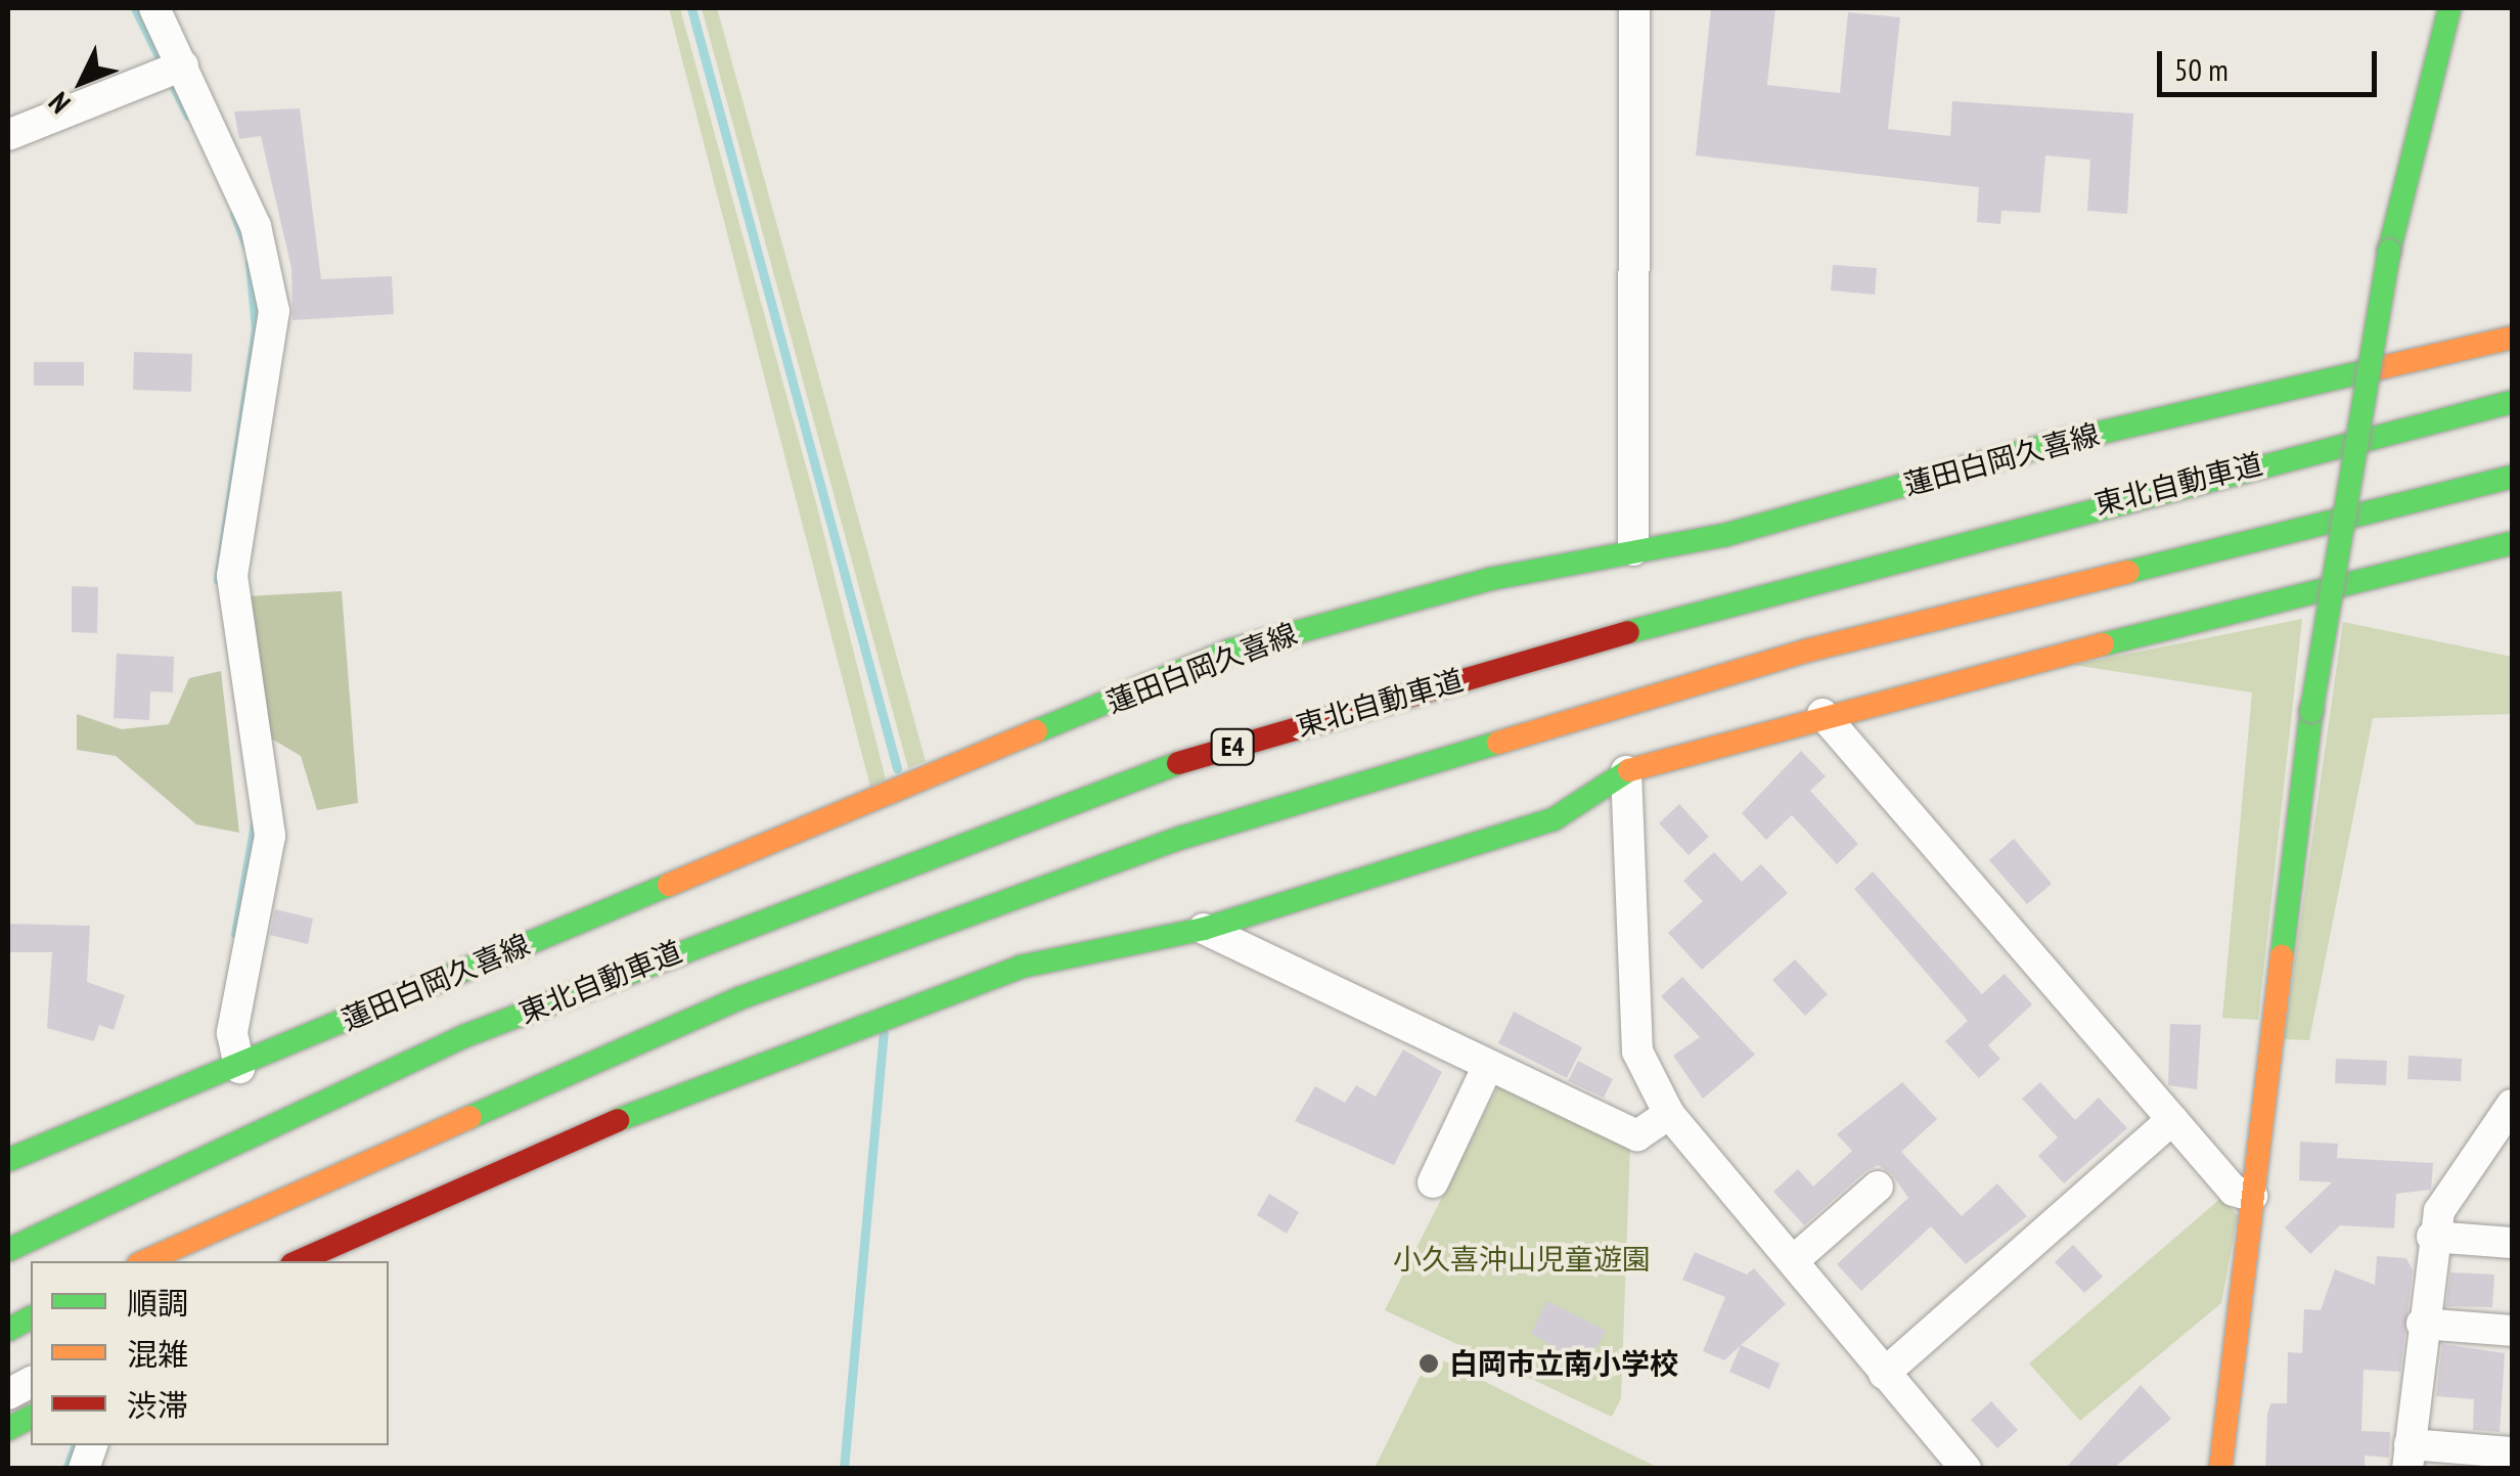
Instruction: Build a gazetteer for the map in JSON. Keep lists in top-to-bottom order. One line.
{"streets":{"main road":["蓮田白岡久喜線","東北自動車道","E4"]},"parks":["小久喜沖山児童遊園"],"places":["白岡市立南小学校"],"legend":["順調","混雑","渋滞"],"scale_bar":"50 m","north":"bottom left"}
